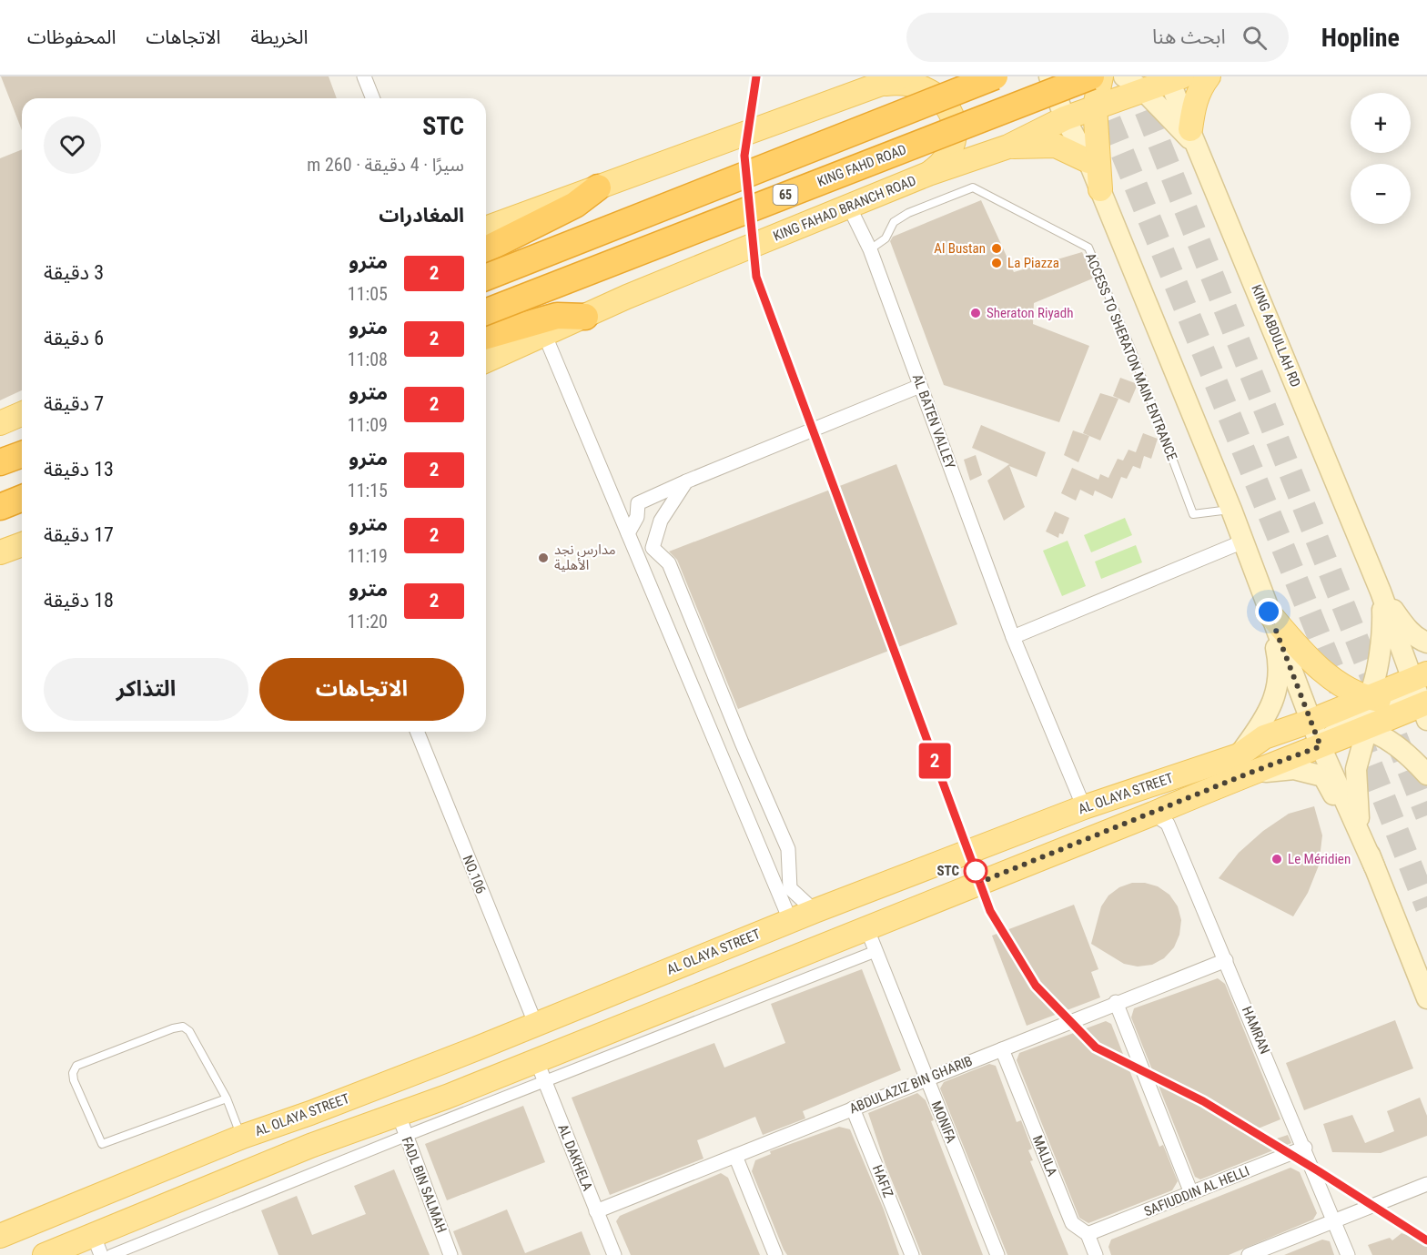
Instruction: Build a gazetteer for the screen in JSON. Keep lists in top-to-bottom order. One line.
{"streets":{"highway":["KING FAHD ROAD","65"],"main road":["KING FAHAD BRANCH ROAD","KING ABDULLAH RD","AL OLAYA STREET"],"street":["AL BATEN VALLEY","NO.106","HAMRAN","ABDULAZIZ BIN GHARIB","MONIFA","MALILA","AL DAKHELA","HAFIZ","FADL BIN SALMAH","SAFIUDDIN AL HELLI"],"lane":["ACCESS TO SHERATON MAIN ENTRANCE"]},"crossings":[["KING FAHAD BRANCH ROAD","KING ABDULLAH RD"],["KING FAHAD BRANCH ROAD","AL BATEN VALLEY"],["ACCESS TO SHERATON MAIN ENTRANCE","AL BATEN VALLEY"],["AL BATEN VALLEY","AL OLAYA STREET"],["AL OLAYA STREET","NO.106"],["AL OLAYA STREET","HAMRAN"],["AL OLAYA STREET","MONIFA"],["AL OLAYA STREET","AL DAKHELA"],["AL OLAYA STREET","FADL BIN SALMAH"],["HAMRAN","ABDULAZIZ BIN GHARIB"],["HAMRAN","SAFIUDDIN AL HELLI"],["ABDULAZIZ BIN GHARIB","MONIFA"],["ABDULAZIZ BIN GHARIB","MALILA"],["ABDULAZIZ BIN GHARIB","AL DAKHELA"],["ABDULAZIZ BIN GHARIB","HAFIZ"],["MALILA","SAFIUDDIN AL HELLI"]],"places":["Al Bustan","La Piazza","Sheraton Riyadh","مدارس نجد الأهلية","Le Méridien","STC"],"lines":["metro line 2"],"page":{"header":"Hopline","search":"ابحث هنا","nav":["الخريطة","الاتجاهات","المحفوظات"],"on_map":"2","map_buttons":["+","−"],"heading":[["STC","سيرًا · 4 دقيقة · 260 m"],"المغادرات"],"list":[{"mark":"2","name":"مترو","note":"11:05","value":"3 دقيقة"},{"mark":"2","name":"مترو","note":"11:08","value":"6 دقيقة"},{"mark":"2","name":"مترو","note":"11:09","value":"7 دقيقة"},{"mark":"2","name":"مترو","note":"11:15","value":"13 دقيقة"},{"mark":"2","name":"مترو","note":"11:19","value":"17 دقيقة"},{"mark":"2","name":"مترو","note":"11:20","value":"18 دقيقة"}],"buttons":["الاتجاهات","التذاكر"]}}
